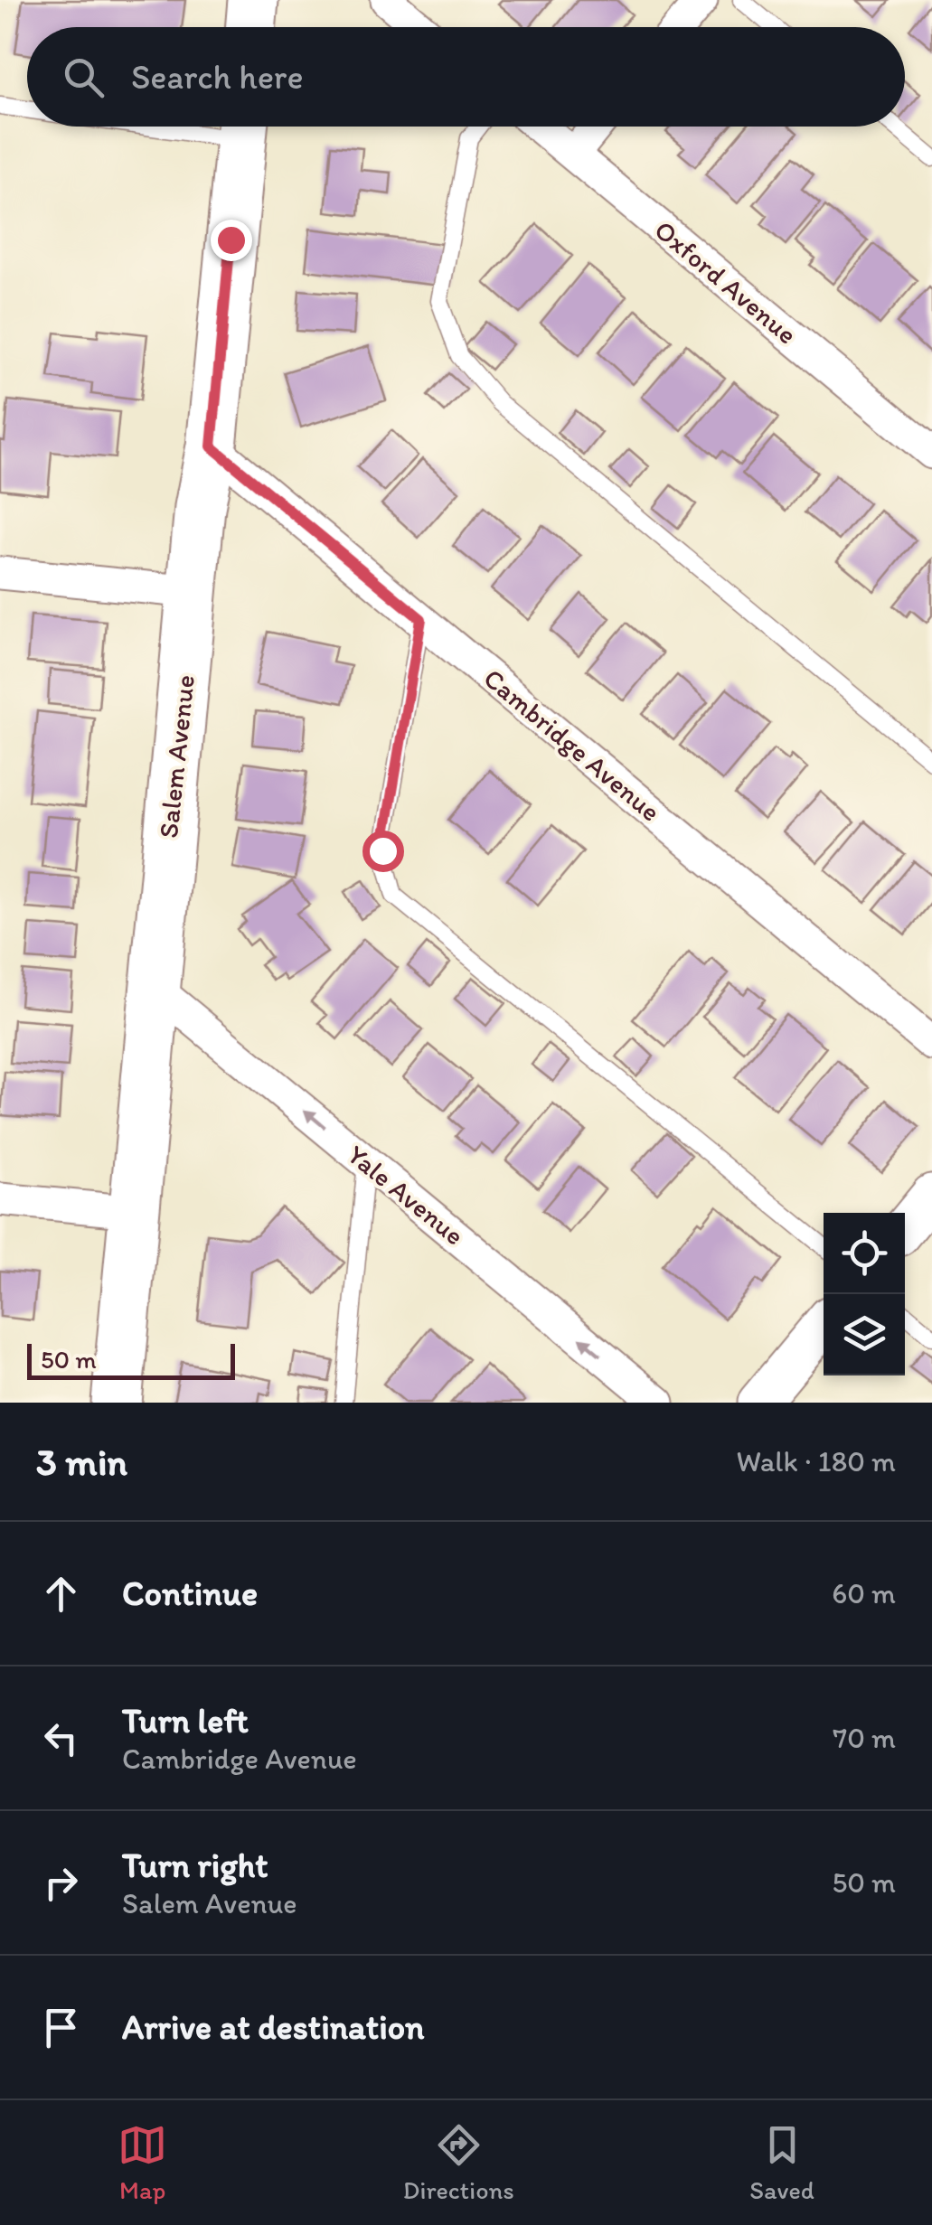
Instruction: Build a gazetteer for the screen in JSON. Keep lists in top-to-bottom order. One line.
{"streets":{"main road":["Salem Avenue"],"street":["Oxford Avenue","Cambridge Avenue","Yale Avenue"]},"crossings":[["Cambridge Avenue","Salem Avenue"],["Salem Avenue","Yale Avenue"]],"one_way":["Yale Avenue"],"scale_bar":"50 m","page":{"search":"Search here","scale":"50 m","heading":["3 min","Walk · 180 m"],"list":[["Continue","60 m"],["Turn left","Cambridge Avenue","70 m"],["Turn right","Salem Avenue","50 m"],"Arrive at destination"],"nav":["Map","Directions","Saved"]}}
